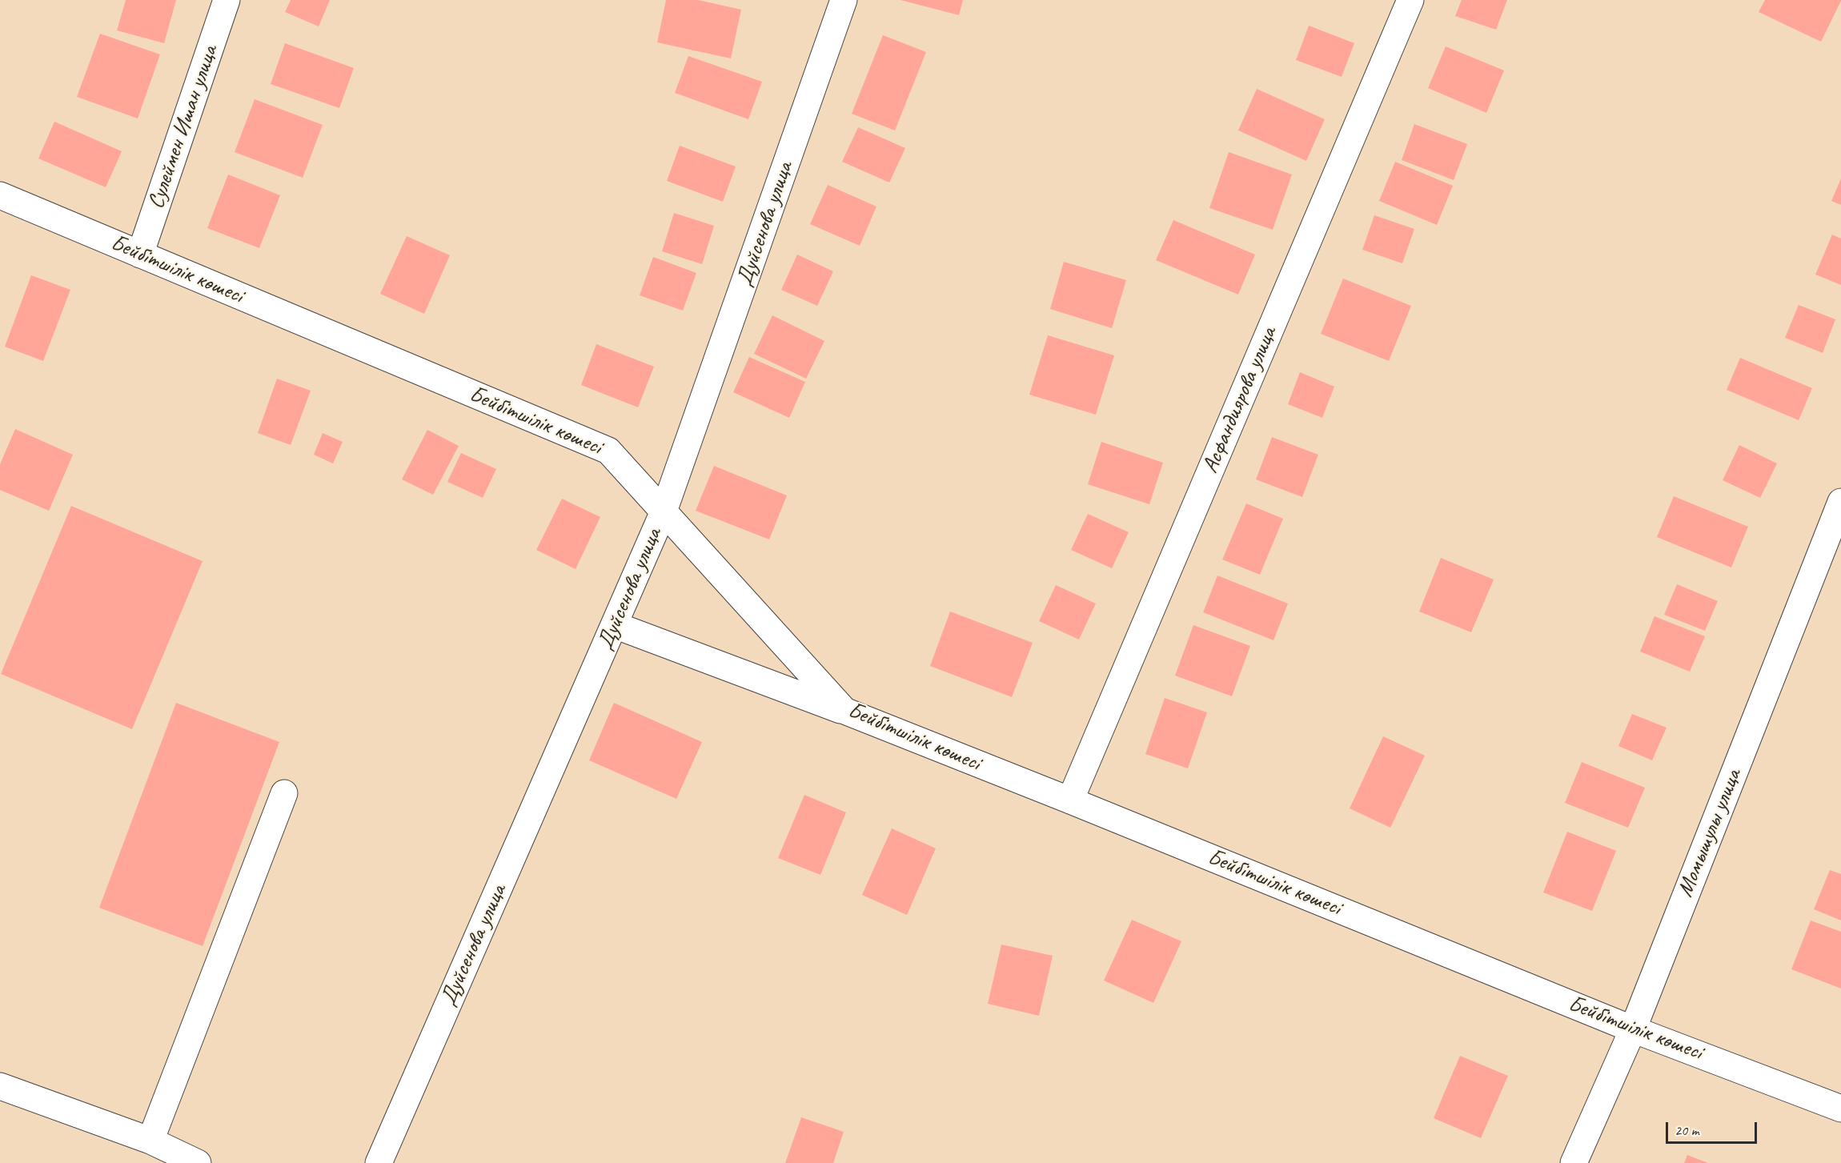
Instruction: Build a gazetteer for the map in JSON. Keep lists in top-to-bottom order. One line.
{"streets":{"street":["Сулеймен Ишан улица","Дуйсенова улица","Бейбітшілік көшесі","Асфандиярова улица","Момышулы улица"]},"crossings":[["Сулеймен Ишан улица","Бейбітшілік көшесі"],["Дуйсенова улица","Бейбітшілік көшесі"],["Бейбітшілік көшесі","Асфандиярова улица"],["Бейбітшілік көшесі","Момышулы улица"]],"scale_bar":"20 m"}
